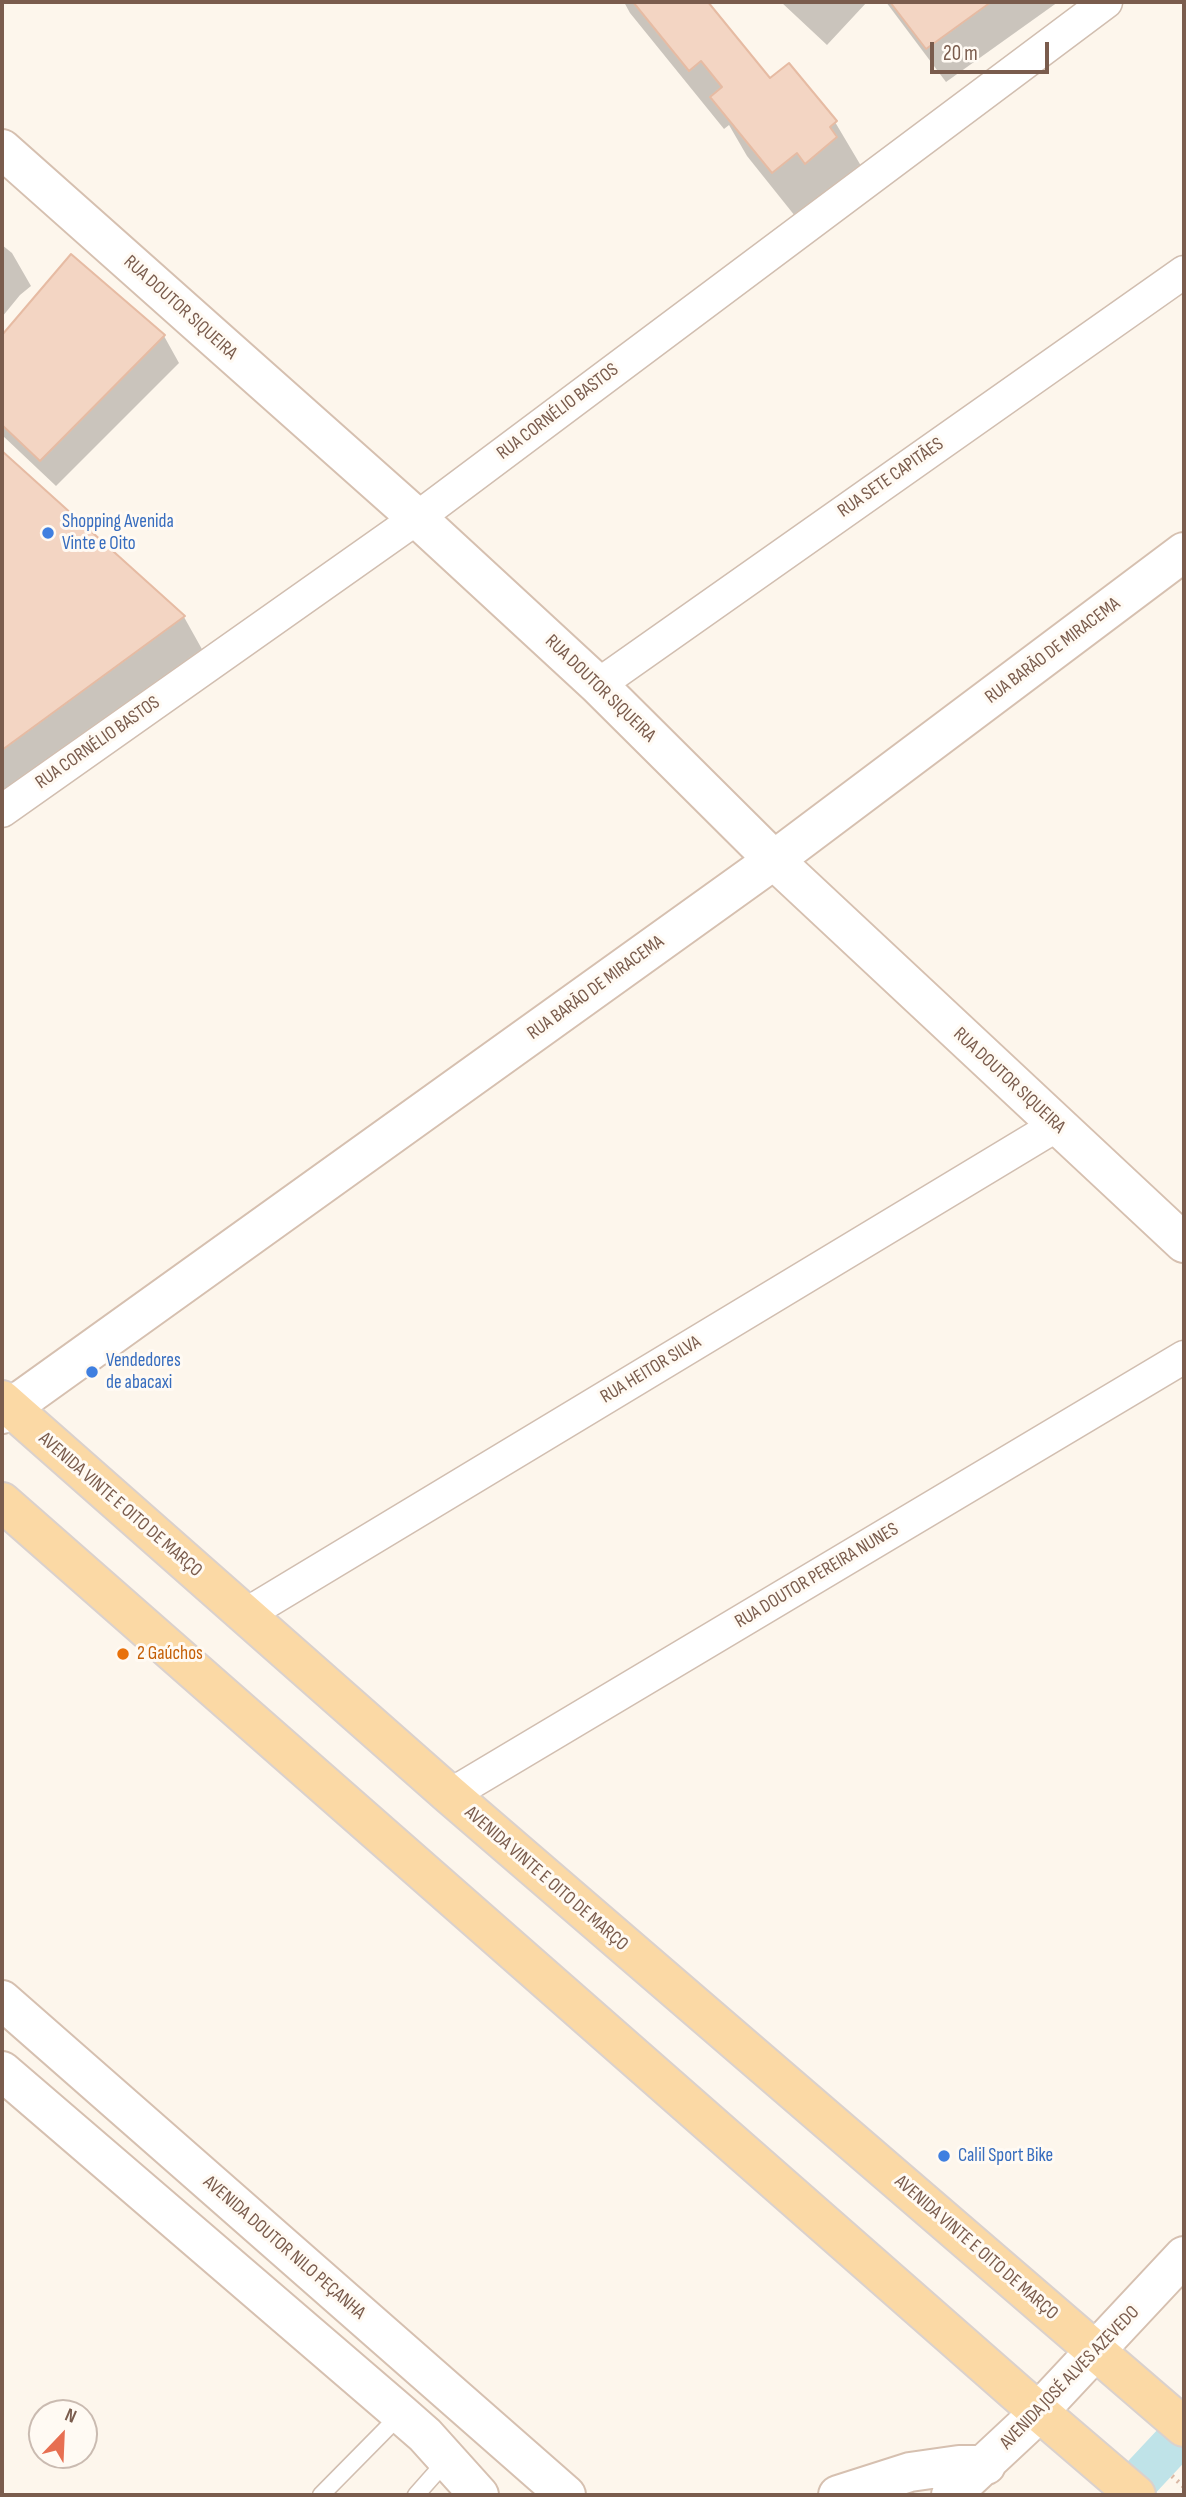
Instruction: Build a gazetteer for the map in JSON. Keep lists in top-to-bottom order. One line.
{"streets":{"main road":["RUA DOUTOR SIQUEIRA","RUA BARÃO DE MIRACEMA","AVENIDA VINTE E OITO DE MARÇO","AVENIDA DOUTOR NILO PEÇANHA","AVENIDA JOSÉ ALVES AZEVEDO"],"street":["RUA CORNÉLIO BASTOS","RUA SETE CAPITÃES","RUA HEITOR SILVA","RUA DOUTOR PEREIRA NUNES"]},"crossings":[["RUA DOUTOR SIQUEIRA","RUA CORNÉLIO BASTOS"],["RUA DOUTOR SIQUEIRA","RUA SETE CAPITÃES"],["RUA DOUTOR SIQUEIRA","RUA BARÃO DE MIRACEMA"],["RUA DOUTOR SIQUEIRA","RUA HEITOR SILVA"],["RUA BARÃO DE MIRACEMA","AVENIDA VINTE E OITO DE MARÇO"],["RUA HEITOR SILVA","AVENIDA VINTE E OITO DE MARÇO"],["AVENIDA VINTE E OITO DE MARÇO","RUA DOUTOR PEREIRA NUNES"],["AVENIDA VINTE E OITO DE MARÇO","AVENIDA JOSÉ ALVES AZEVEDO"]],"places":["Shopping Avenida Vinte e Oito","Vendedores de abacaxi","2 Gaúchos","Calil Sport Bike"],"scale_bar":"20 m","north":"top right"}
